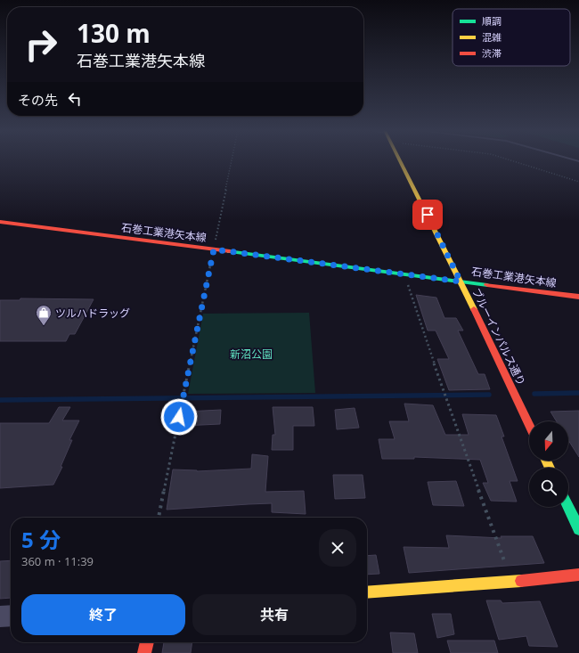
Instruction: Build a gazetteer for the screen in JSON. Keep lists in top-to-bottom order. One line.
{"streets":{"street":["石巻工業港矢本線","ブルーインパルス通り"]},"crossings":[["石巻工業港矢本線","ブルーインパルス通り"]],"parks":["新沼公園"],"places":{"shop":["ツルハドラッグ"]},"legend":["順調","混雑","渋滞"],"north":"bottom","page":{"turn":["130 m","石巻工業港矢本線"],"then":"その先","heading":["5 分","360 m · 11:39"],"buttons":["終了","共有"]}}
